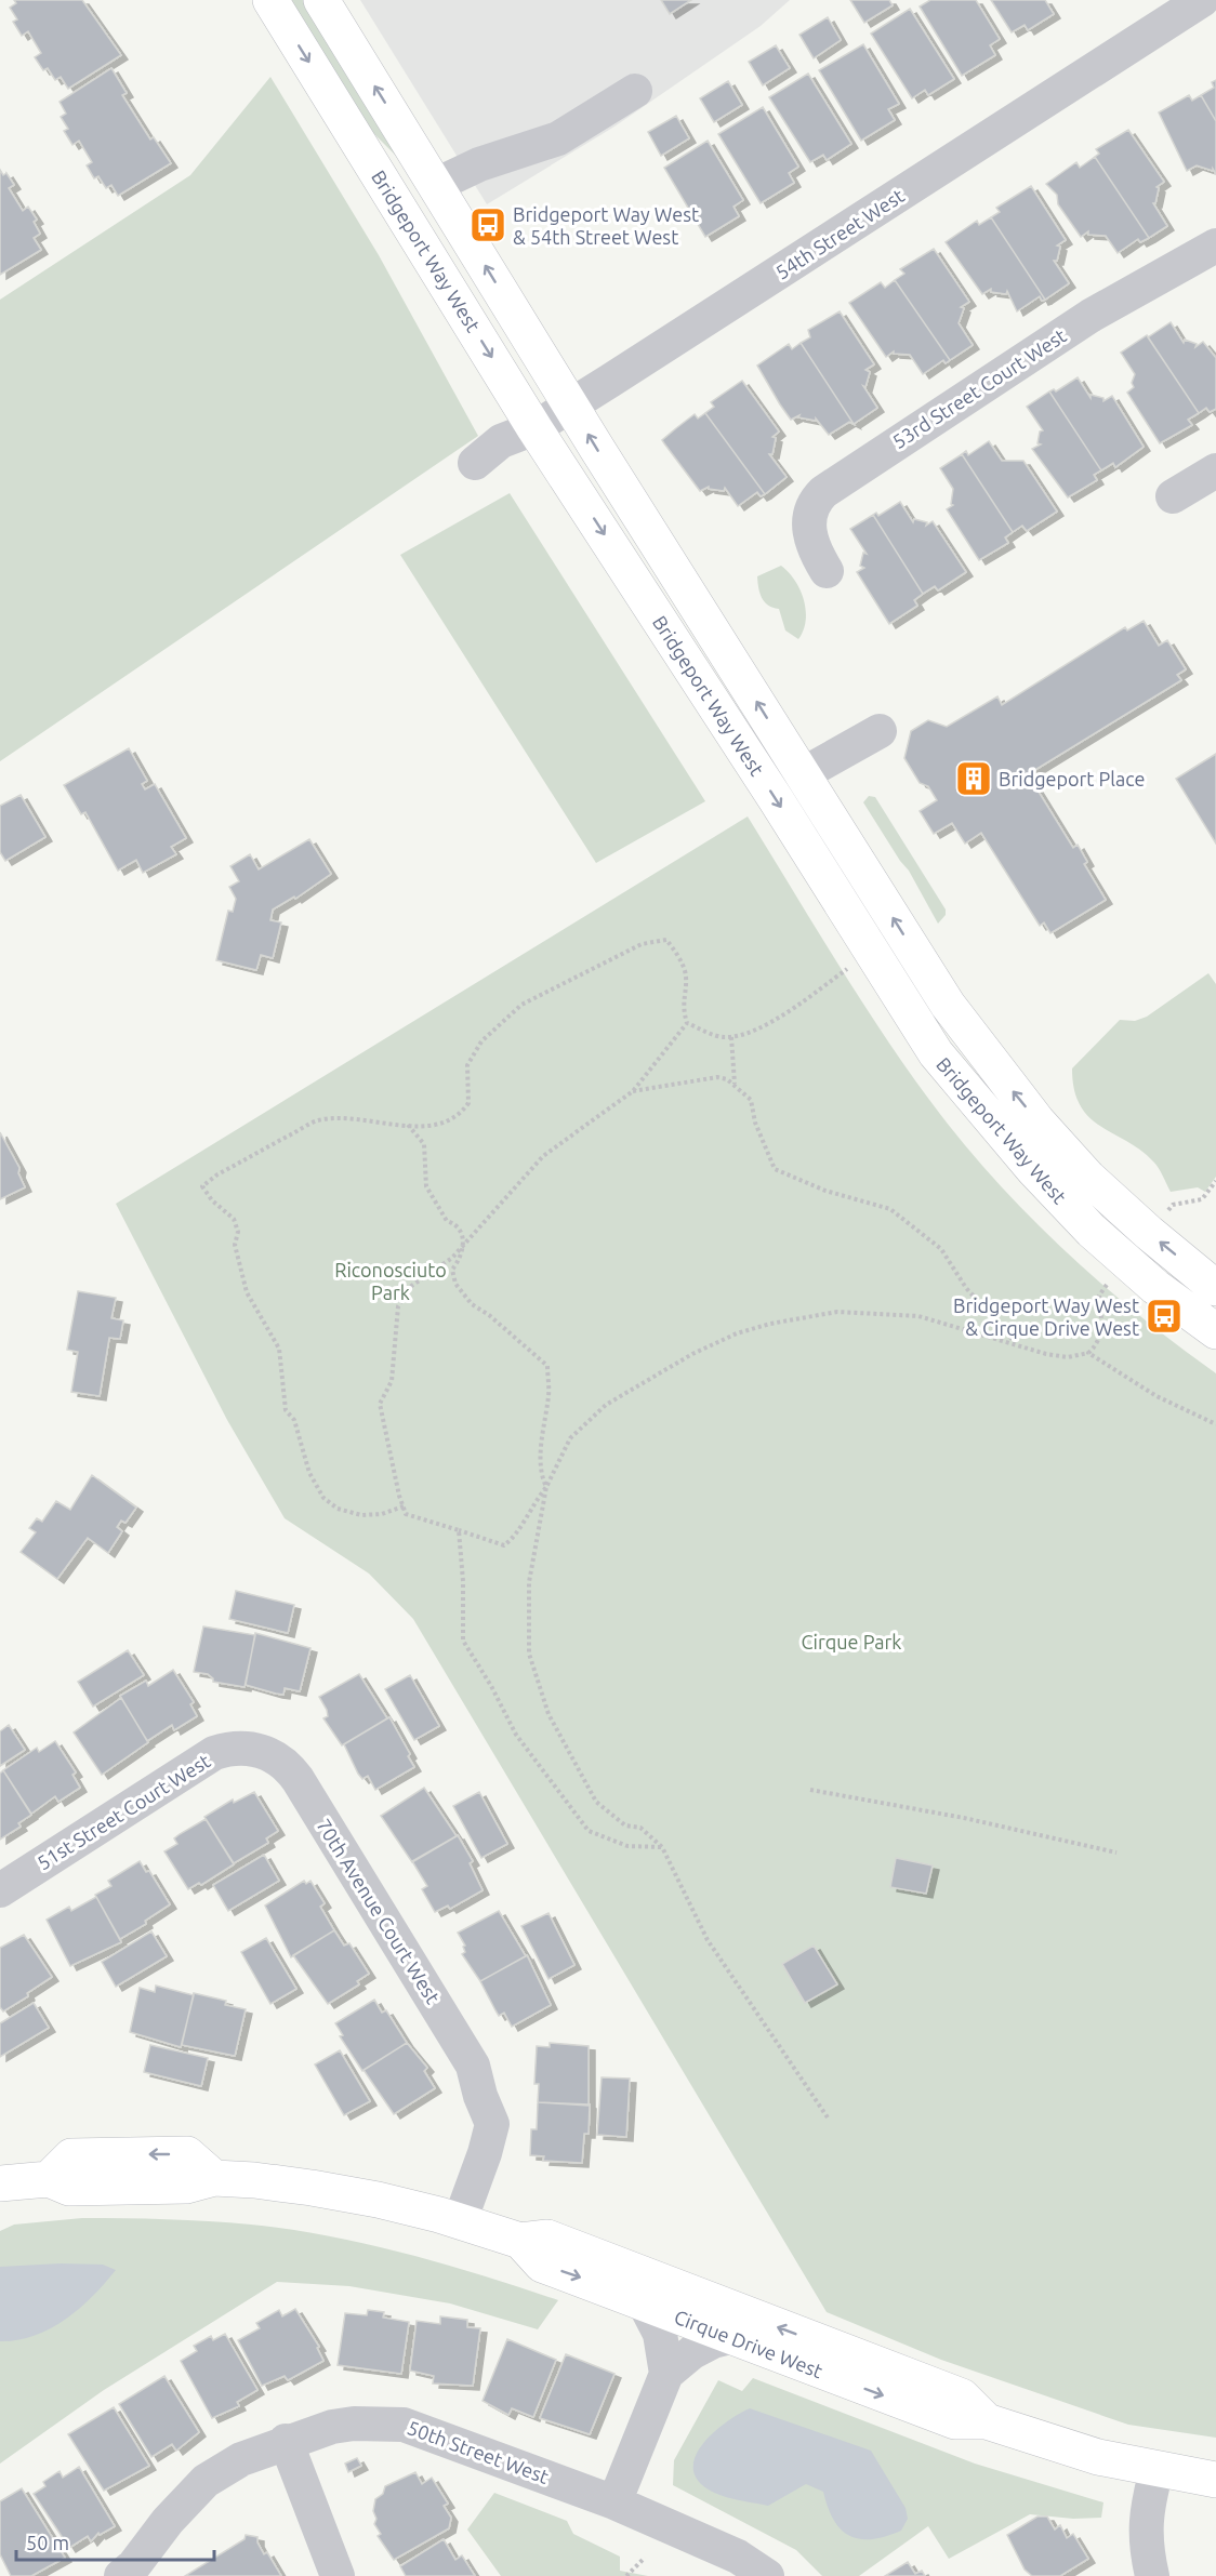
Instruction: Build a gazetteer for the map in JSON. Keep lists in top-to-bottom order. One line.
{"streets":{"main road":["Bridgeport Way West","Cirque Drive West"],"street":["54th Street West","53rd Street Court West","51st Street Court West","70th Avenue Court West","50th Street West"]},"crossings":[["54th Street West","Bridgeport Way West"],["51st Street Court West","70th Avenue Court West"],["70th Avenue Court West","Cirque Drive West"]],"parks":["Riconosciuto Park","Cirque Park"],"places":{"bus stop":["Bridgeport Way West & 54th Street West","Bridgeport Way West & Cirque Drive West"],"building":["Bridgeport Place"]},"scale_bar":"50 m"}
